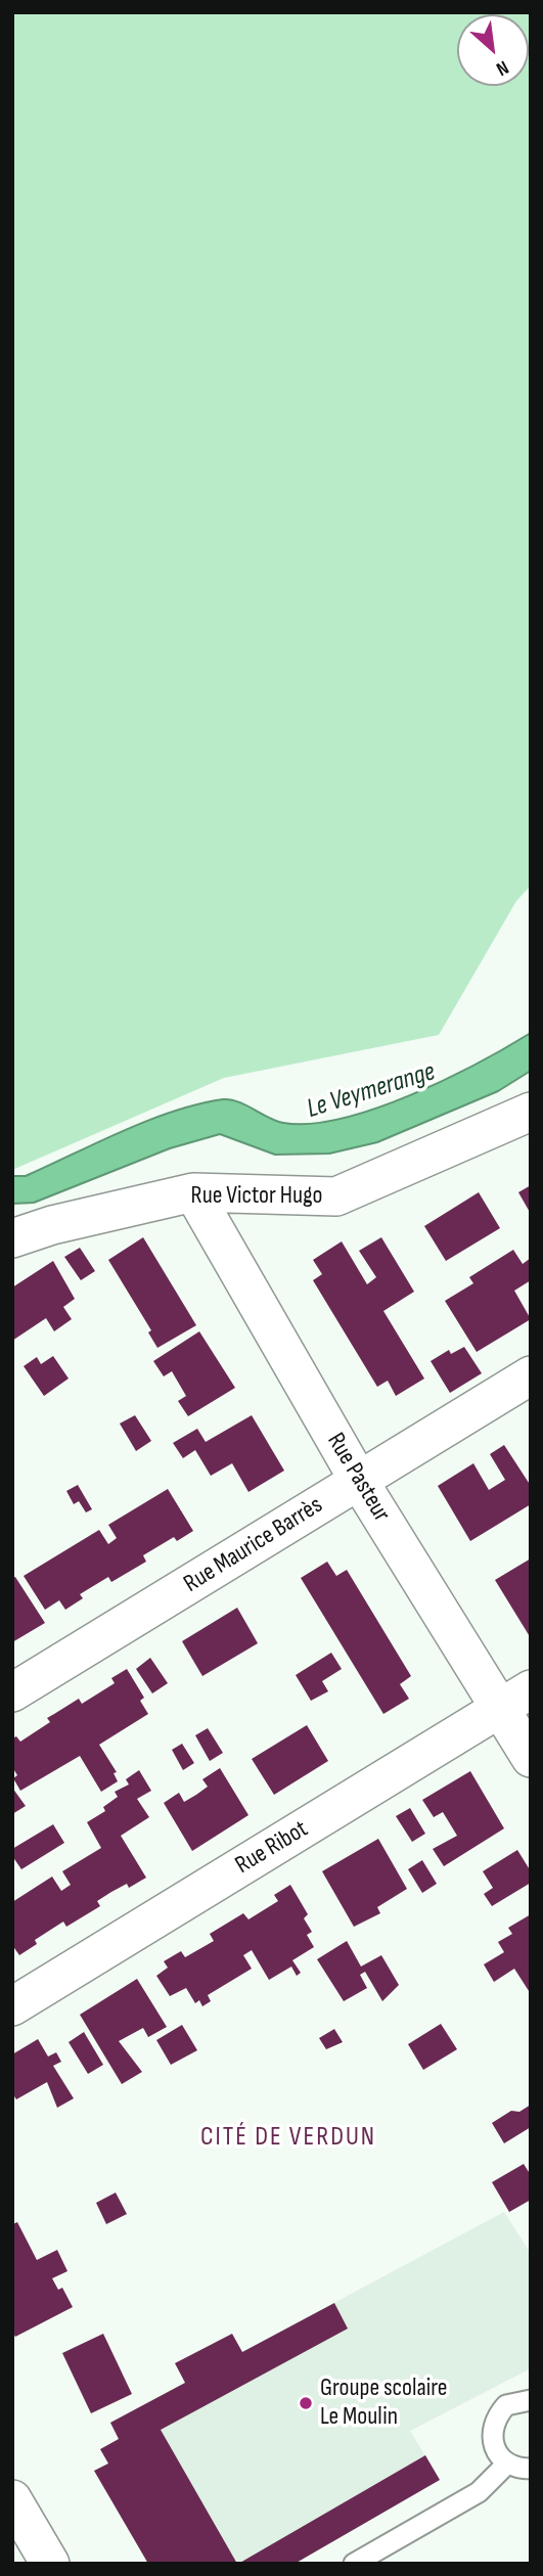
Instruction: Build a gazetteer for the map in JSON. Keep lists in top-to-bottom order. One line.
{"streets":{"street":["Rue Victor Hugo","Rue Pasteur","Rue Maurice Barrès","Rue Ribot"]},"crossings":[["Rue Victor Hugo","Rue Pasteur"],["Rue Pasteur","Rue Maurice Barrès"],["Rue Pasteur","Rue Ribot"]],"districts":["CITÉ DE VERDUN"],"water":["Le Veymerange"],"places":["Groupe scolaire Le Moulin"],"north":"bottom right"}
